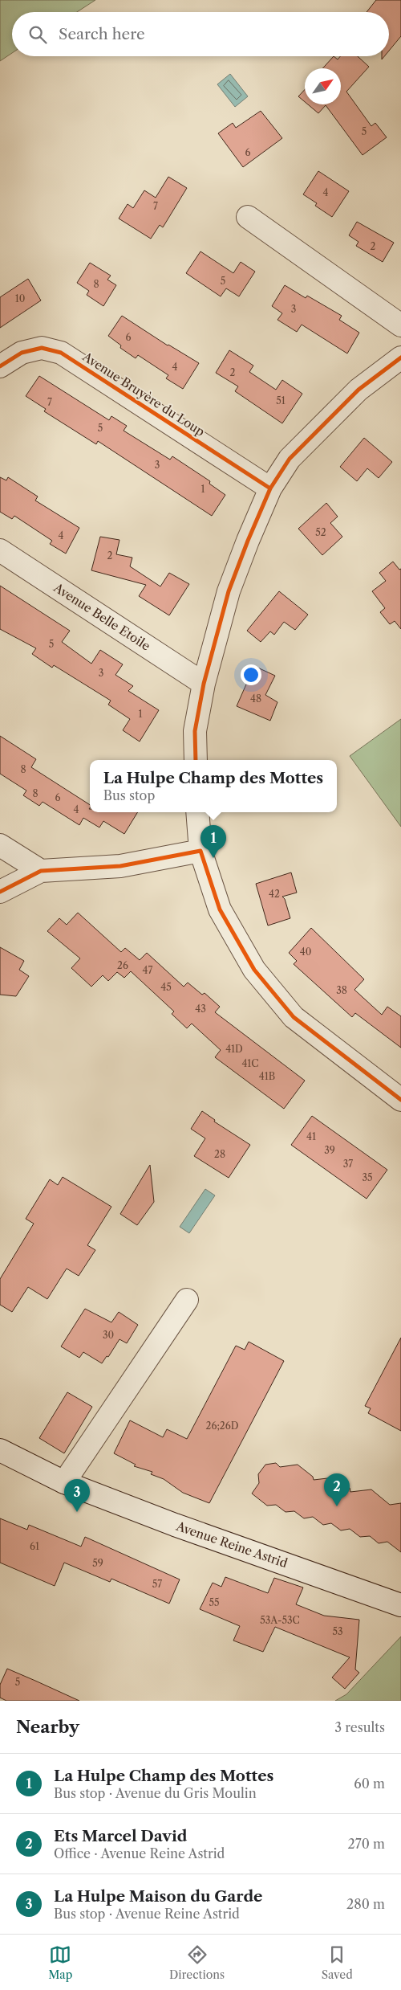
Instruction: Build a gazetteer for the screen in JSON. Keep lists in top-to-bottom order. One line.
{"streets":{"street":["Avenue Bruyère du Loup","Avenue Belle Etoile","Avenue Reine Astrid"]},"house_numbers":["5","6","4","7","2","5","8","10","3","6","4","2","51","7","5","3","1","52","4","2","5","3","48","1","8","8","6","4","42","40","26","47","45","38","43","41D","41C","41B","41","39","28","37","35","30","26;26D","61","59","57","55","53A-53C","53","5"],"north":"top right","page":{"search":"Search here","popup":["La Hulpe Champ des Mottes","Bus stop"],"pins":["1","2","3"],"heading":["Nearby","3 results"],"list":[{"mark":"1","name":"La Hulpe Champ des Mottes","note":"Bus stop · Avenue du Gris Moulin","value":"60 m"},{"mark":"2","name":"Ets Marcel David","note":"Office · Avenue Reine Astrid","value":"270 m"},{"mark":"3","name":"La Hulpe Maison du Garde","note":"Bus stop · Avenue Reine Astrid","value":"280 m"}],"nav":["Map","Directions","Saved"]}}
